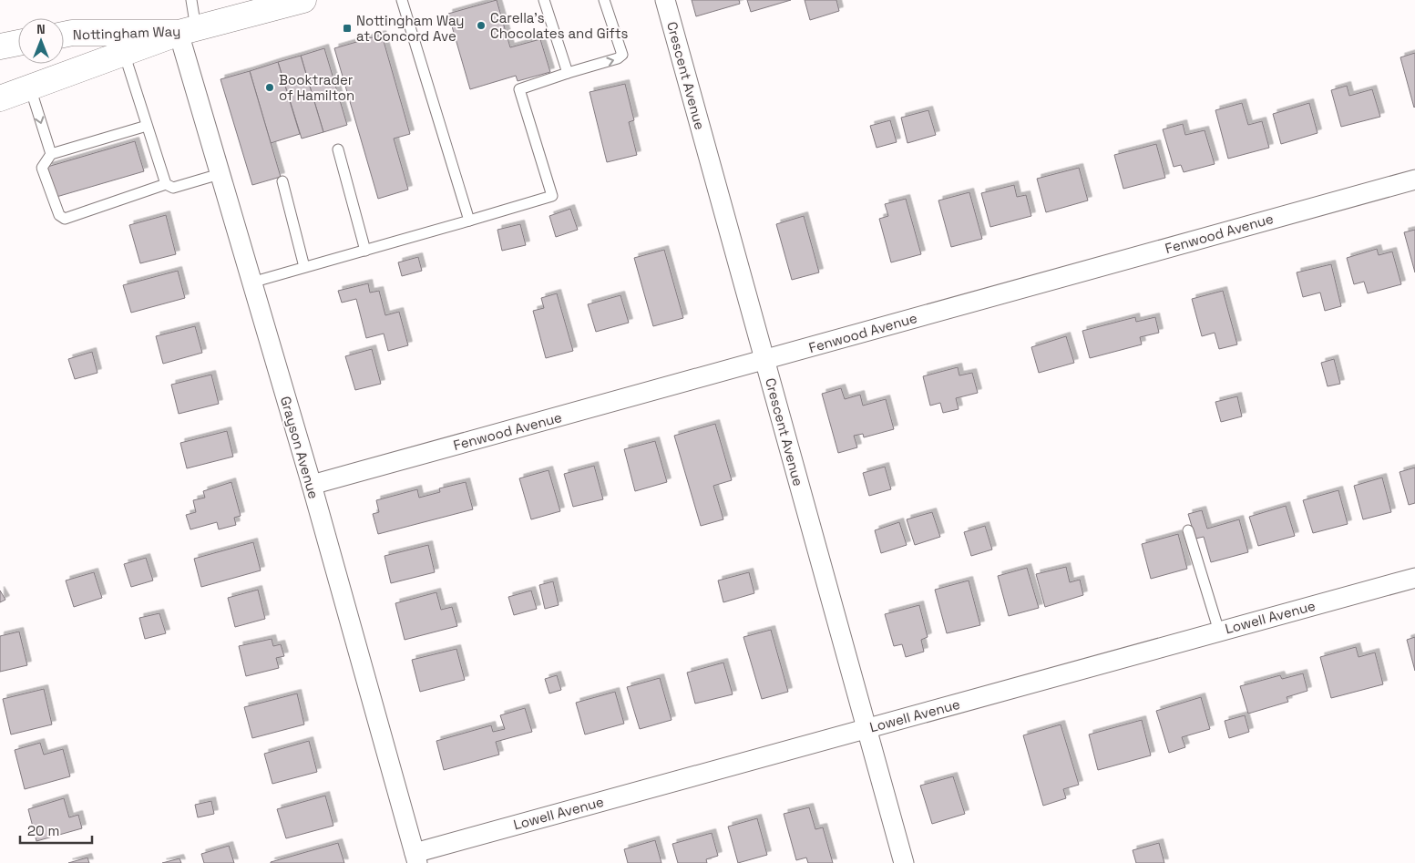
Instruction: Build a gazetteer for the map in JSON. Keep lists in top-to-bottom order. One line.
{"streets":{"main road":["Nottingham Way"],"street":["Crescent Avenue","Fenwood Avenue","Grayson Avenue","Lowell Avenue"]},"crossings":[["Nottingham Way","Grayson Avenue"],["Crescent Avenue","Fenwood Avenue"],["Crescent Avenue","Lowell Avenue"],["Fenwood Avenue","Grayson Avenue"],["Grayson Avenue","Lowell Avenue"]],"places":{"other":["Carella's Chocolates and Gifts","Booktrader of Hamilton"],"transit":["Nottingham Way at Concord Ave"]},"scale_bar":"20 m","north":"top"}
